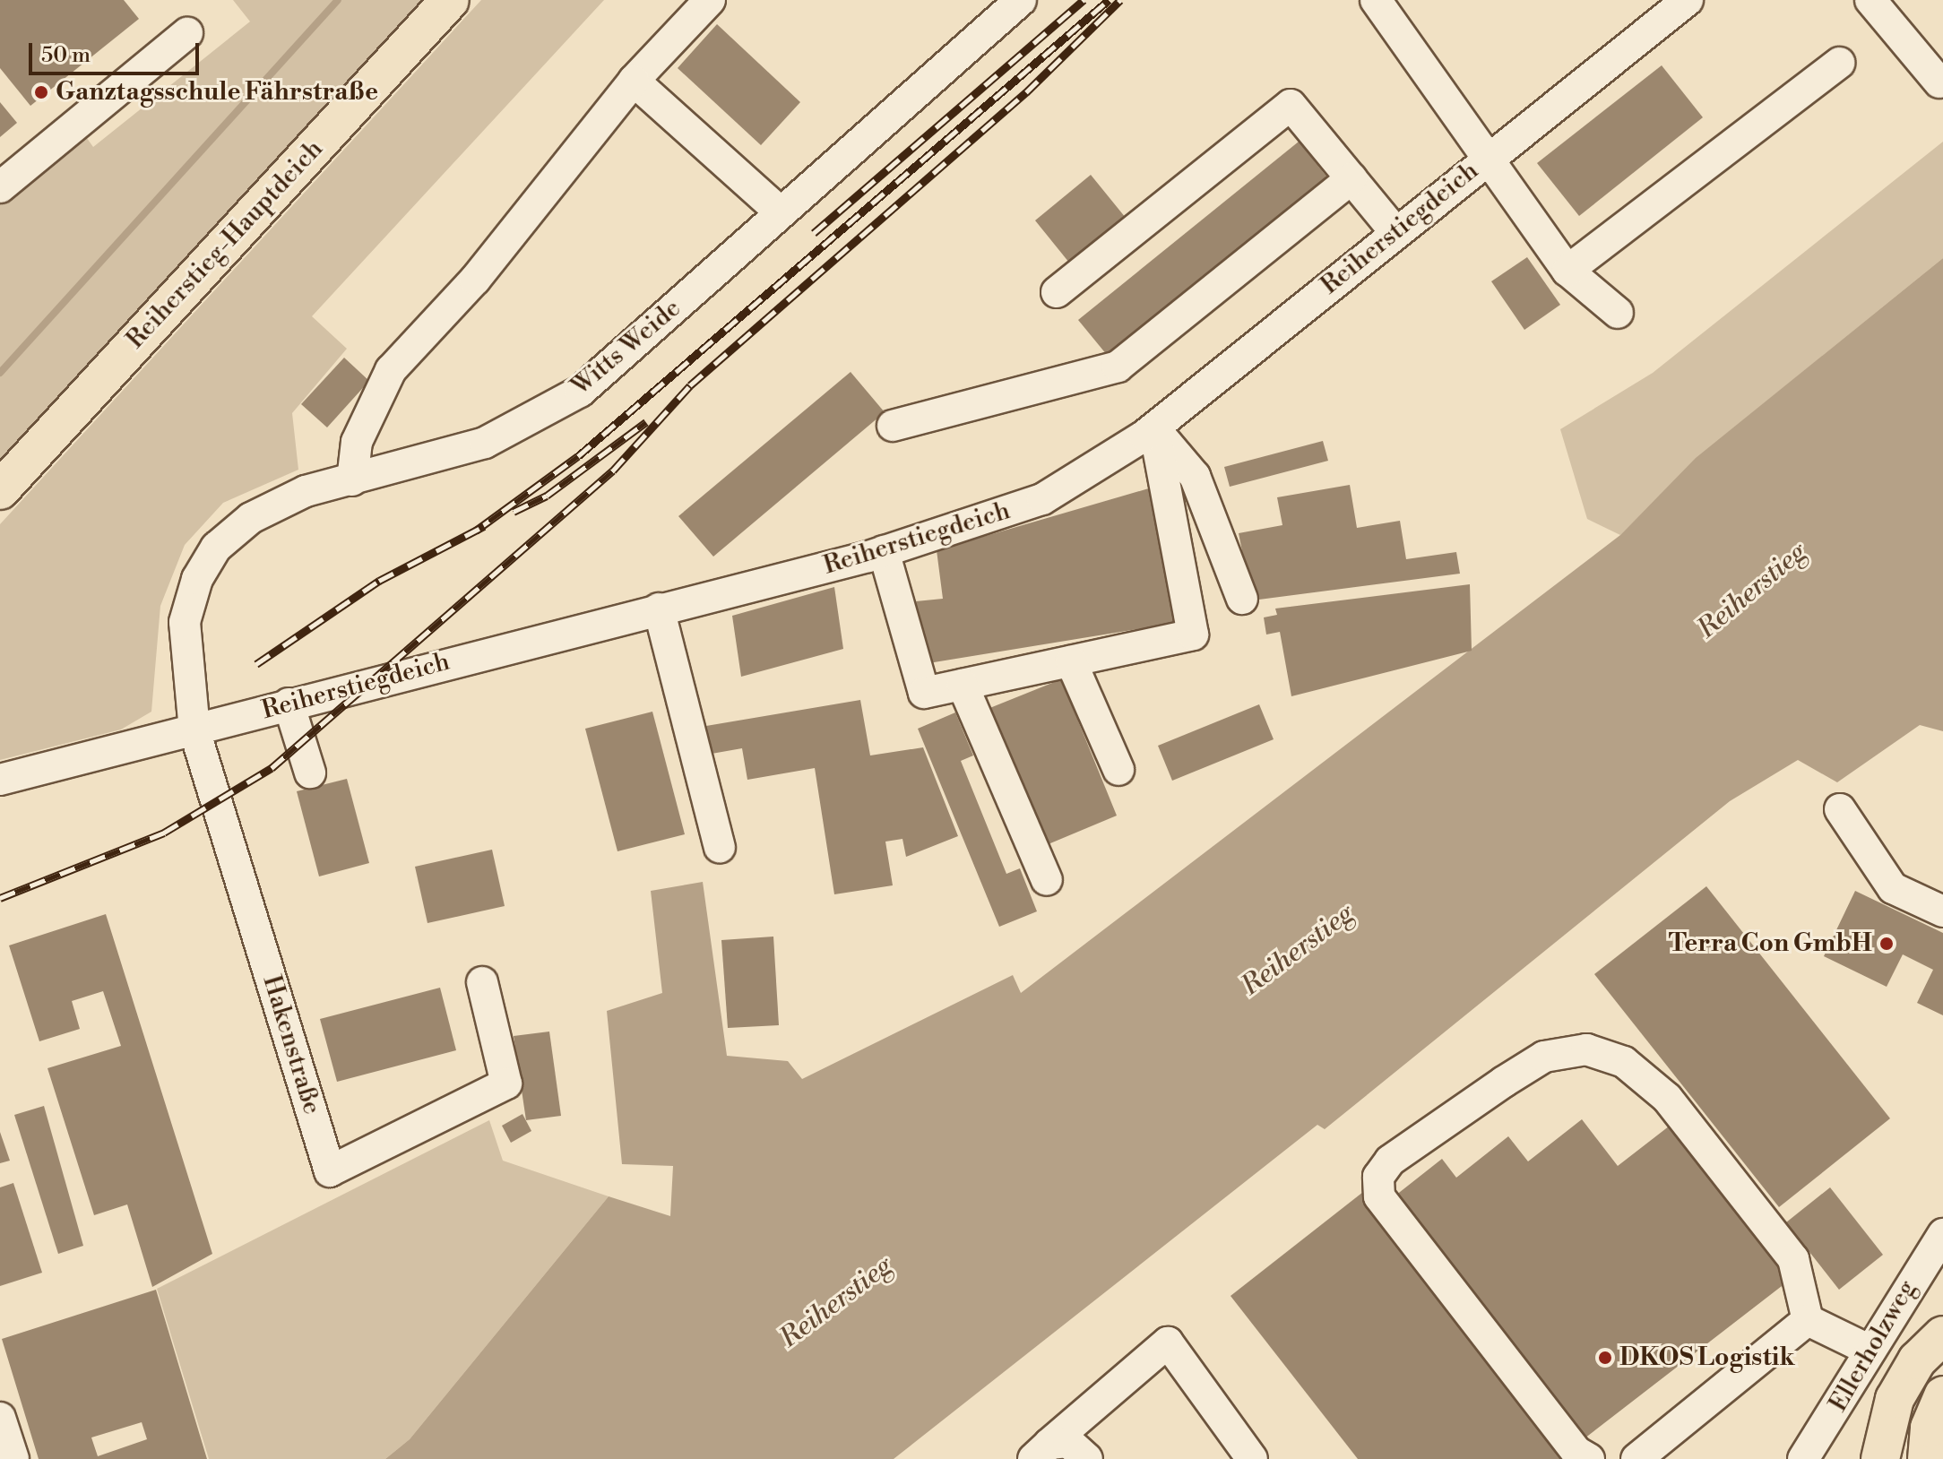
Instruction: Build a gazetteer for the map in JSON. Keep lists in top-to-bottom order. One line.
{"streets":{"main road":["Reiherstieg-Hauptdeich"],"street":["Reiherstiegdeich","Witts Weide","Hakenstraße","Ellerholzweg"]},"crossings":[["Reiherstiegdeich","Witts Weide"],["Reiherstiegdeich","Hakenstraße"],["Witts Weide","Hakenstraße"]],"water":["Reiherstieg"],"places":["Ganztagsschule Fährstraße","Terra Con GmbH","DKOS Logistik"],"scale_bar":"50 m"}
